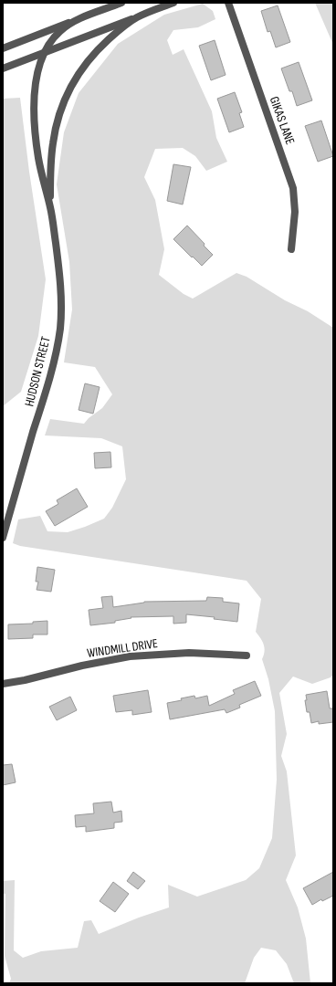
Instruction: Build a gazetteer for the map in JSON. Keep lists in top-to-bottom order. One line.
{"streets":{"street":["GIKAS LANE","HUDSON STREET","WINDMILL DRIVE"]}}
